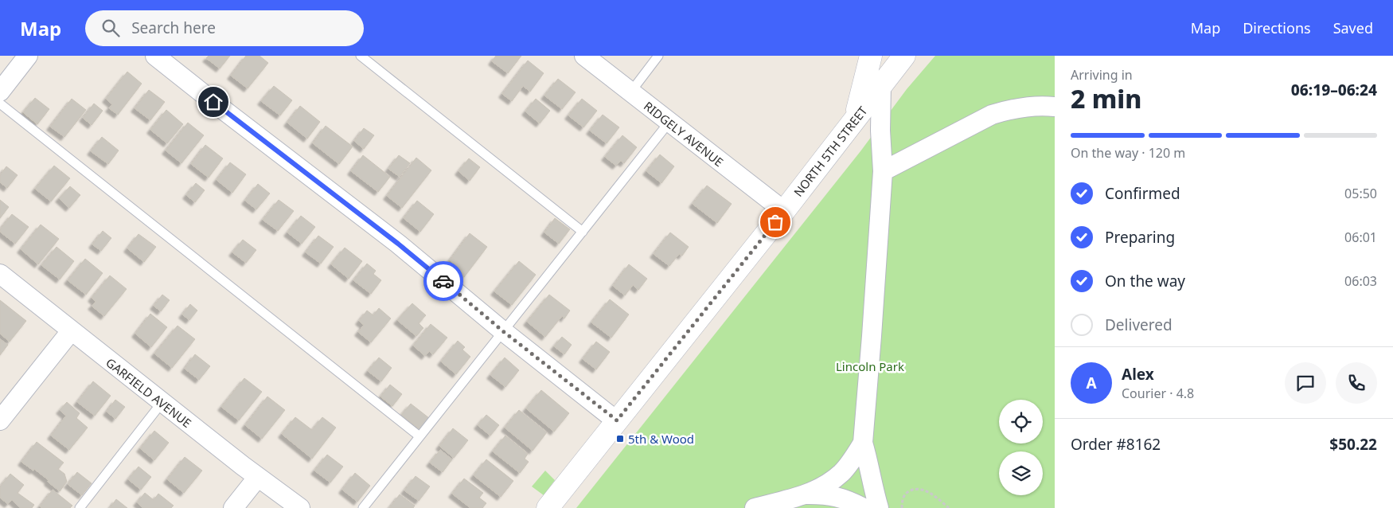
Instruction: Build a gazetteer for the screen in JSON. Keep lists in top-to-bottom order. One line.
{"streets":{"main road":["NORTH 5TH STREET"],"street":["RIDGELY AVENUE","GARFIELD AVENUE"]},"crossings":[["RIDGELY AVENUE","NORTH 5TH STREET"]],"parks":["Lincoln Park"],"places":{"transit":["5th & Wood"]},"page":{"header":"Map","search":"Search here","nav":["Map","Directions","Saved"],"heading":["2 min","Arriving in","06:19–06:24"],"panel":["Alex","Courier · 4.8","Order #8162","$50.22"],"bar":"On the way · 120 m","list":[["Confirmed","05:50"],["Preparing","06:01"],["On the way","06:03"],"Delivered"],"round":"A"}}
